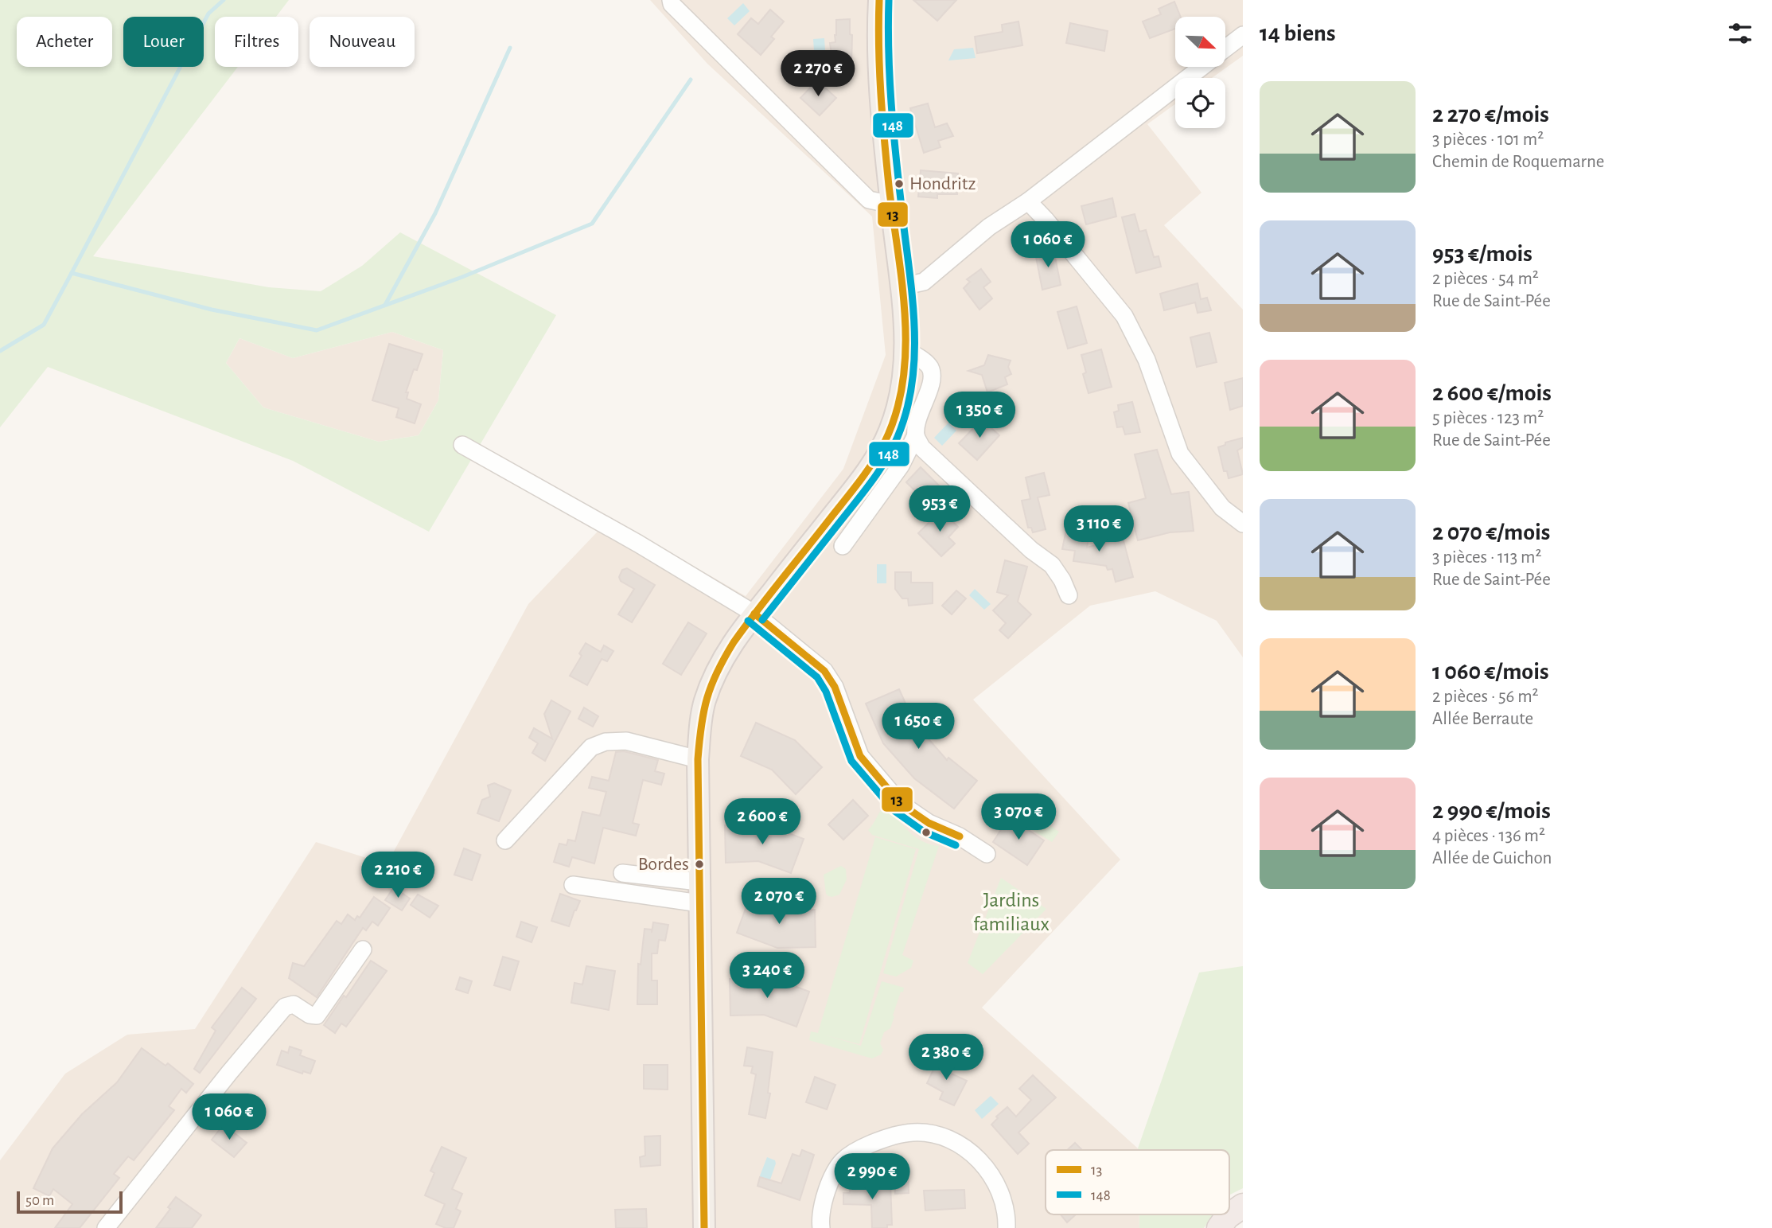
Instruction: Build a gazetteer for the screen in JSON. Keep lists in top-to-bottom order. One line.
{"parks":["Jardins familiaux"],"places":["Hondritz","Bordes"],"lines":["transit line 13","transit line 148"],"legend":["13","148"],"scale_bar":"50 m","north":"bottom right","page":{"heading":"14 biens","chip":["Acheter","Louer","Filtres","Nouveau"],"price":["2 270 €","1 060 €","1 350 €","953 €","3 110 €","1 650 €","3 070 €","2 600 €","2 210 €","2 070 €","3 240 €","2 380 €","1 060 €","2 990 €"],"list":[{"name":"2 270 €/mois","note":"3 pièces · 101 m² · Chemin de Roquemarne"},{"name":"953 €/mois","note":"2 pièces · 54 m² · Rue de Saint-Pée"},{"name":"2 600 €/mois","note":"5 pièces · 123 m² · Rue de Saint-Pée"},{"name":"2 070 €/mois","note":"3 pièces · 113 m² · Rue de Saint-Pée"},{"name":"1 060 €/mois","note":"2 pièces · 56 m² · Allée Berraute"},{"name":"2 990 €/mois","note":"4 pièces · 136 m² · Allée de Guichon"}],"scale":"50 m"}}
